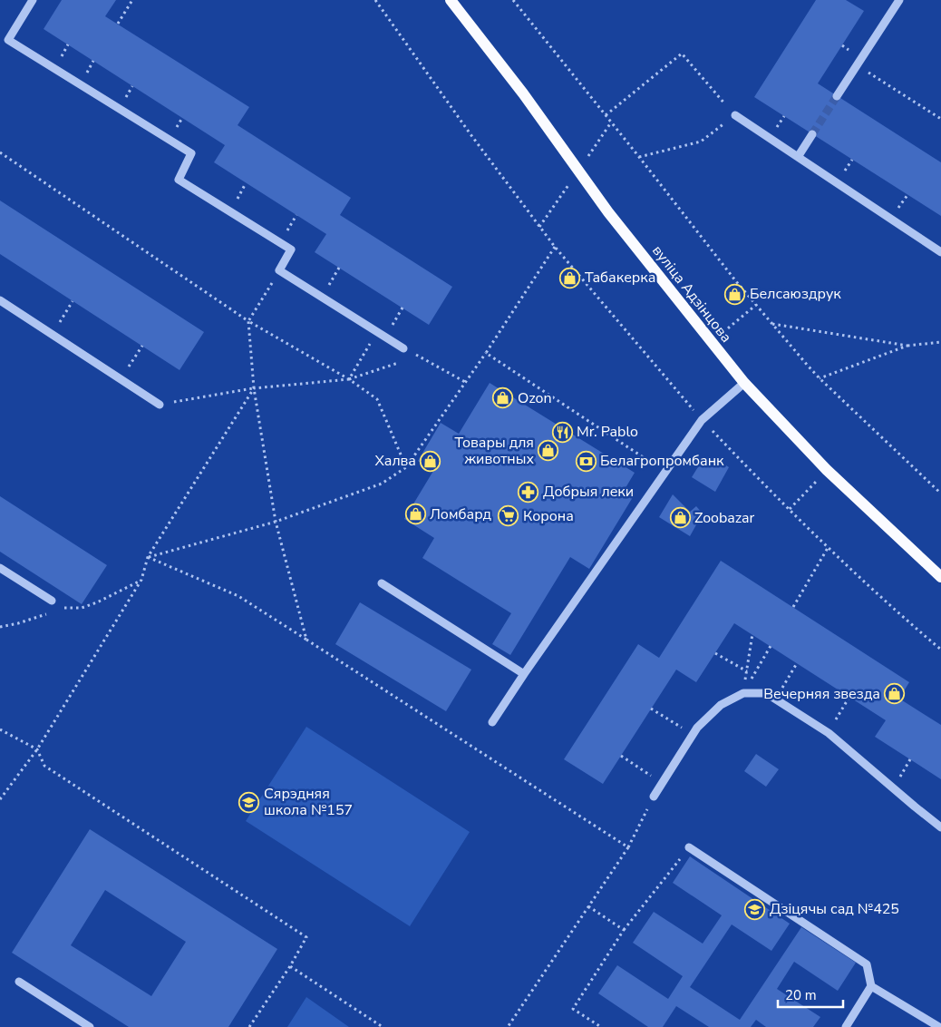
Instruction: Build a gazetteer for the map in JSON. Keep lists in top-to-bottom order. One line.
{"streets":{"main road":["вуліца Адзінцова"]},"places":{"shop":["Табакерка","Белсаюздрук","Ozon","Товары для животных","Халва","Ломбард","Zoobazar","Вечерняя звезда"],"restaurant":["Mr. Pablo"],"bank":["Белагропромбанк"],"pharmacy":["Добрыя леки"],"supermarket":["Корона"],"school or university":["Сярэдняя школа №157","Дзіцячы сад №425"]},"scale_bar":"20 m"}
